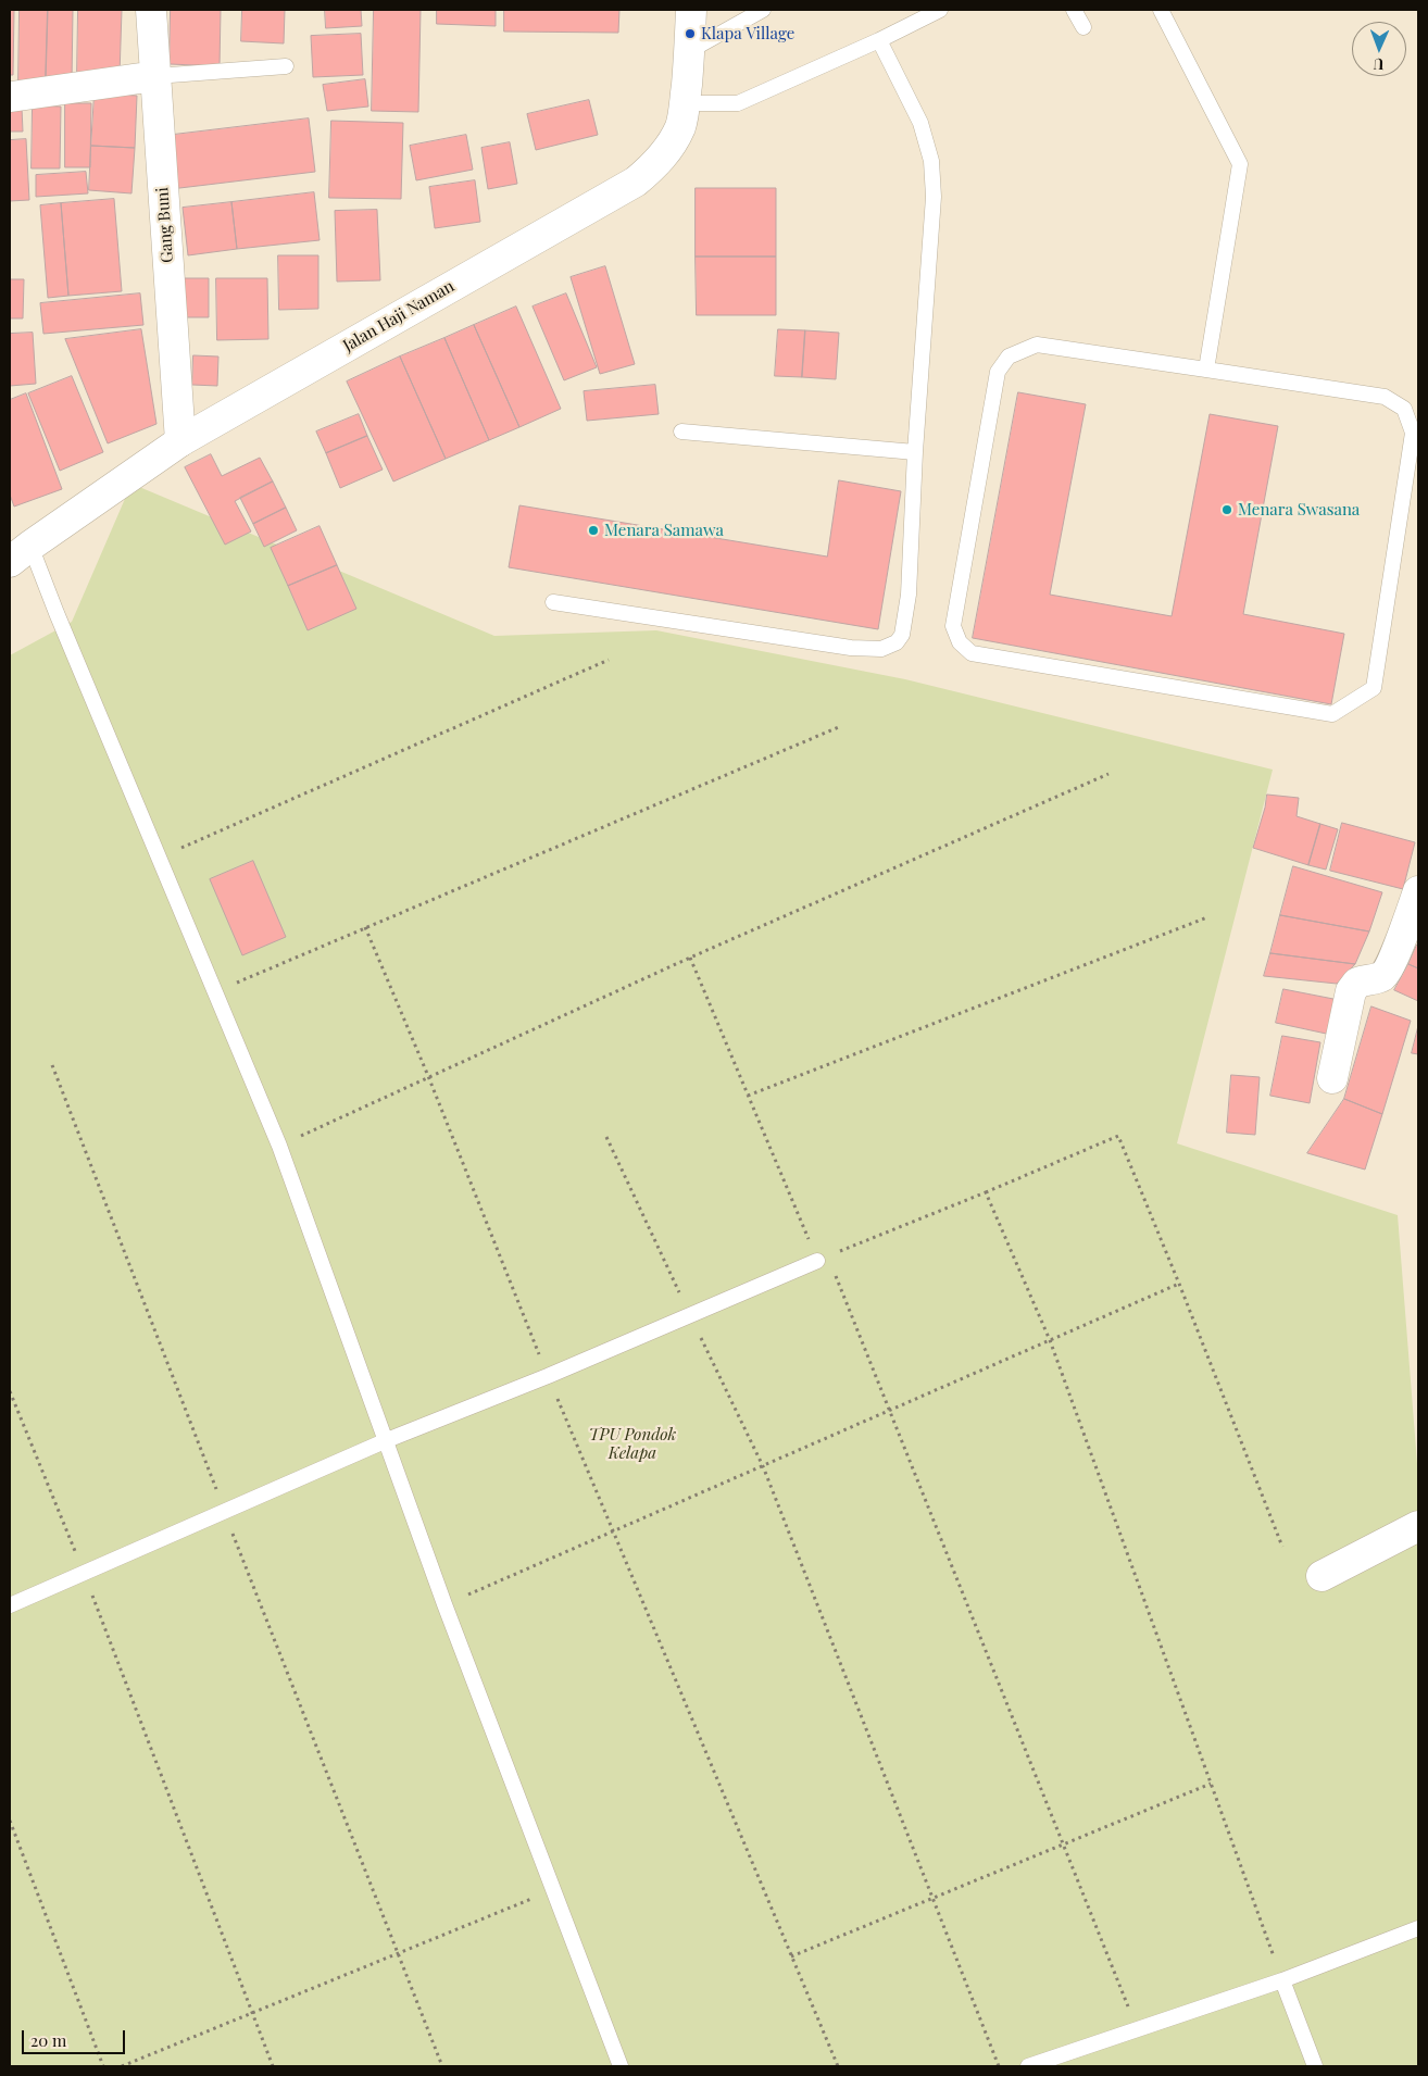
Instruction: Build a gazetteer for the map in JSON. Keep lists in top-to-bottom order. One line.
{"streets":{"street":["Gang Buni","Jalan Haji Naman"]},"crossings":[["Gang Buni","Jalan Haji Naman"]],"parks":["TPU Pondok Kelapa"],"places":["Klapa Village","Menara Swasana","Menara Samawa"],"scale_bar":"20 m","north":"bottom"}
